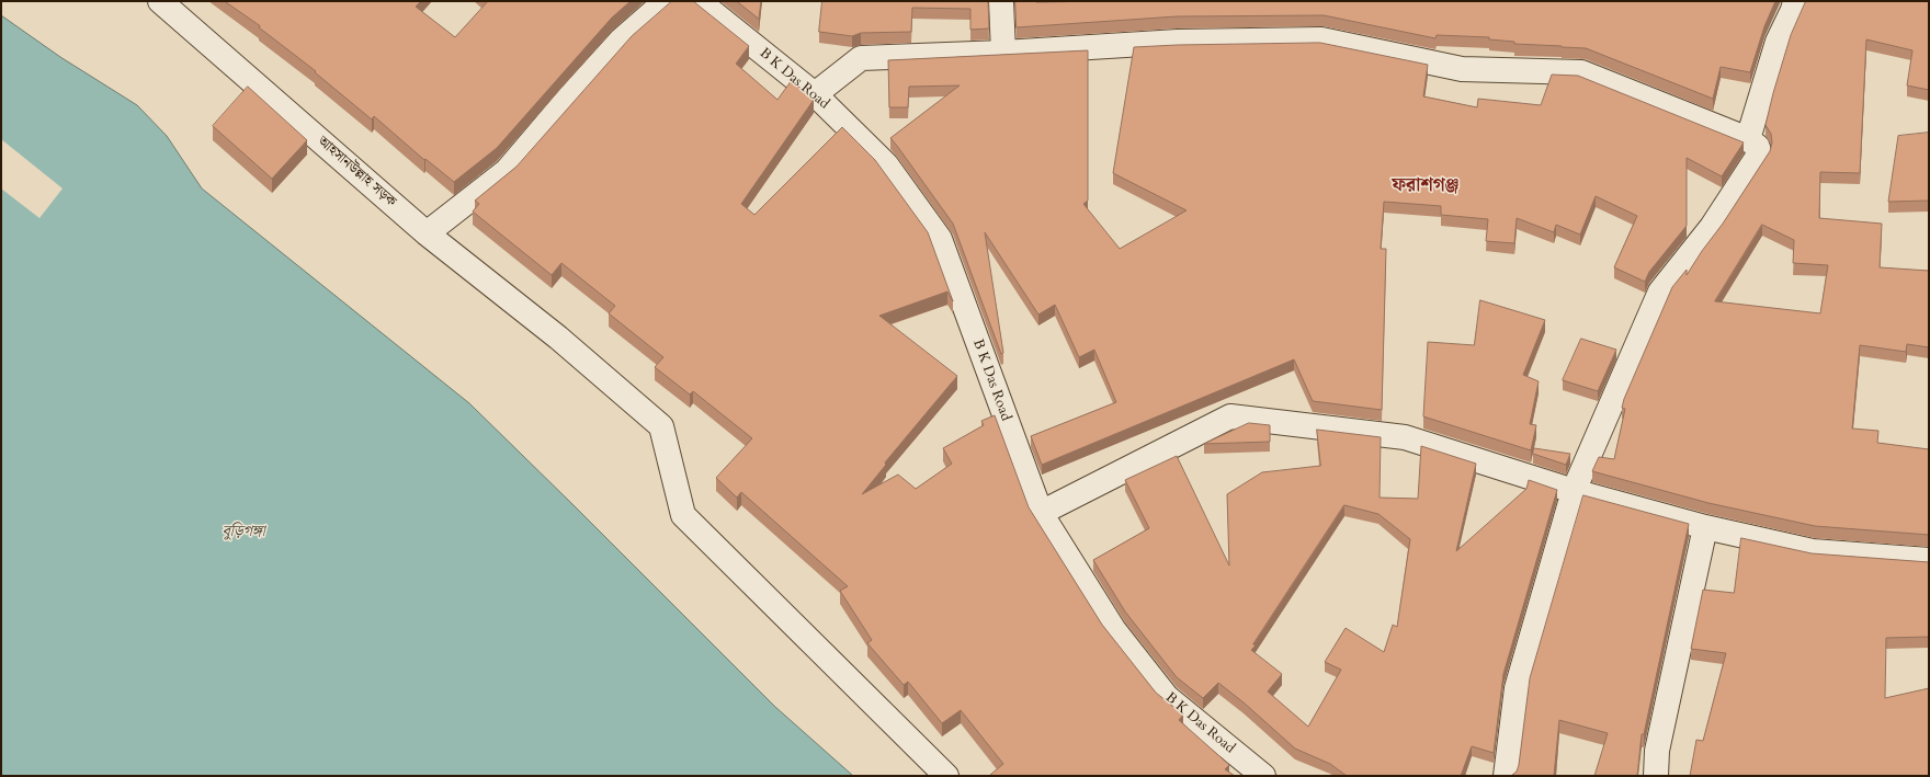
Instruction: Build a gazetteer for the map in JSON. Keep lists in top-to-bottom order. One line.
{"streets":{"street":["B K Das Road","আহসানউল্লাহ সড়ক"]},"districts":["ফরাশগঞ্জ"],"water":["বুড়িগঙ্গা"]}
